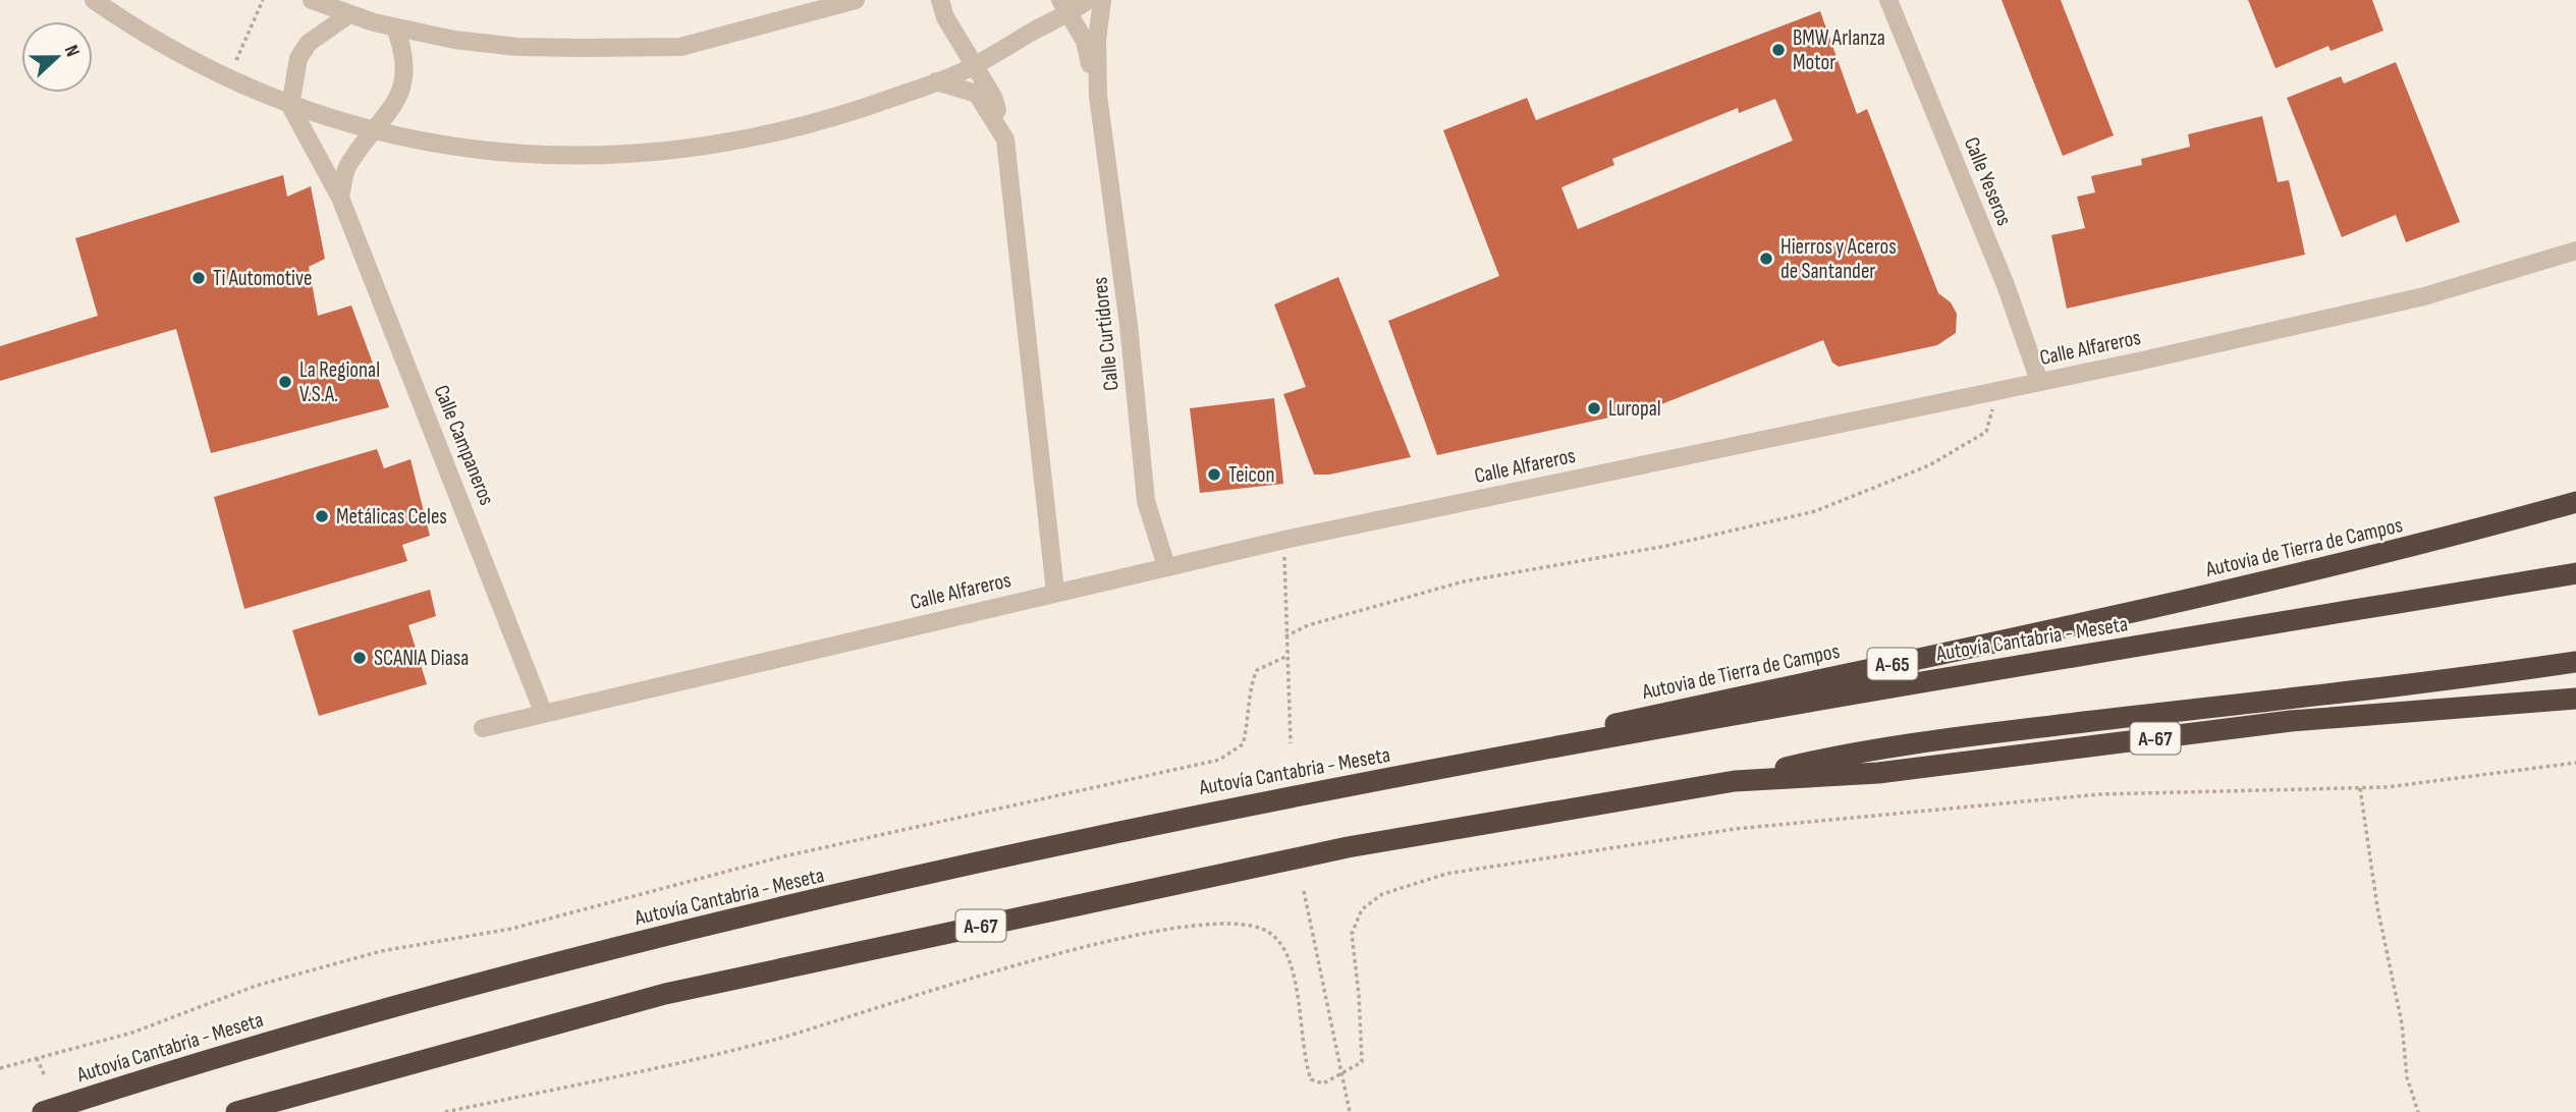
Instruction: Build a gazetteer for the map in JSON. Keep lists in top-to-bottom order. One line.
{"streets":{"highway":["Autovia de Tierra de Campos","Autovía Cantabria - Meseta","A-65","A-67"],"street":["Calle Yeseros","Calle Curtidores","Calle Alfareros","Calle Campaneros"]},"crossings":[["Calle Yeseros","Calle Alfareros"],["Calle Curtidores","Calle Alfareros"],["Calle Alfareros","Calle Campaneros"],["Autovia de Tierra de Campos","Autovía Cantabria - Meseta"]],"places":["BMW Arlanza Motor","Hierros y Aceros de Santander","Ti Automotive","La Regional V.S.A.","Luropal","Teicon","Metálicas Celes","SCANIA Diasa"],"north":"right"}
